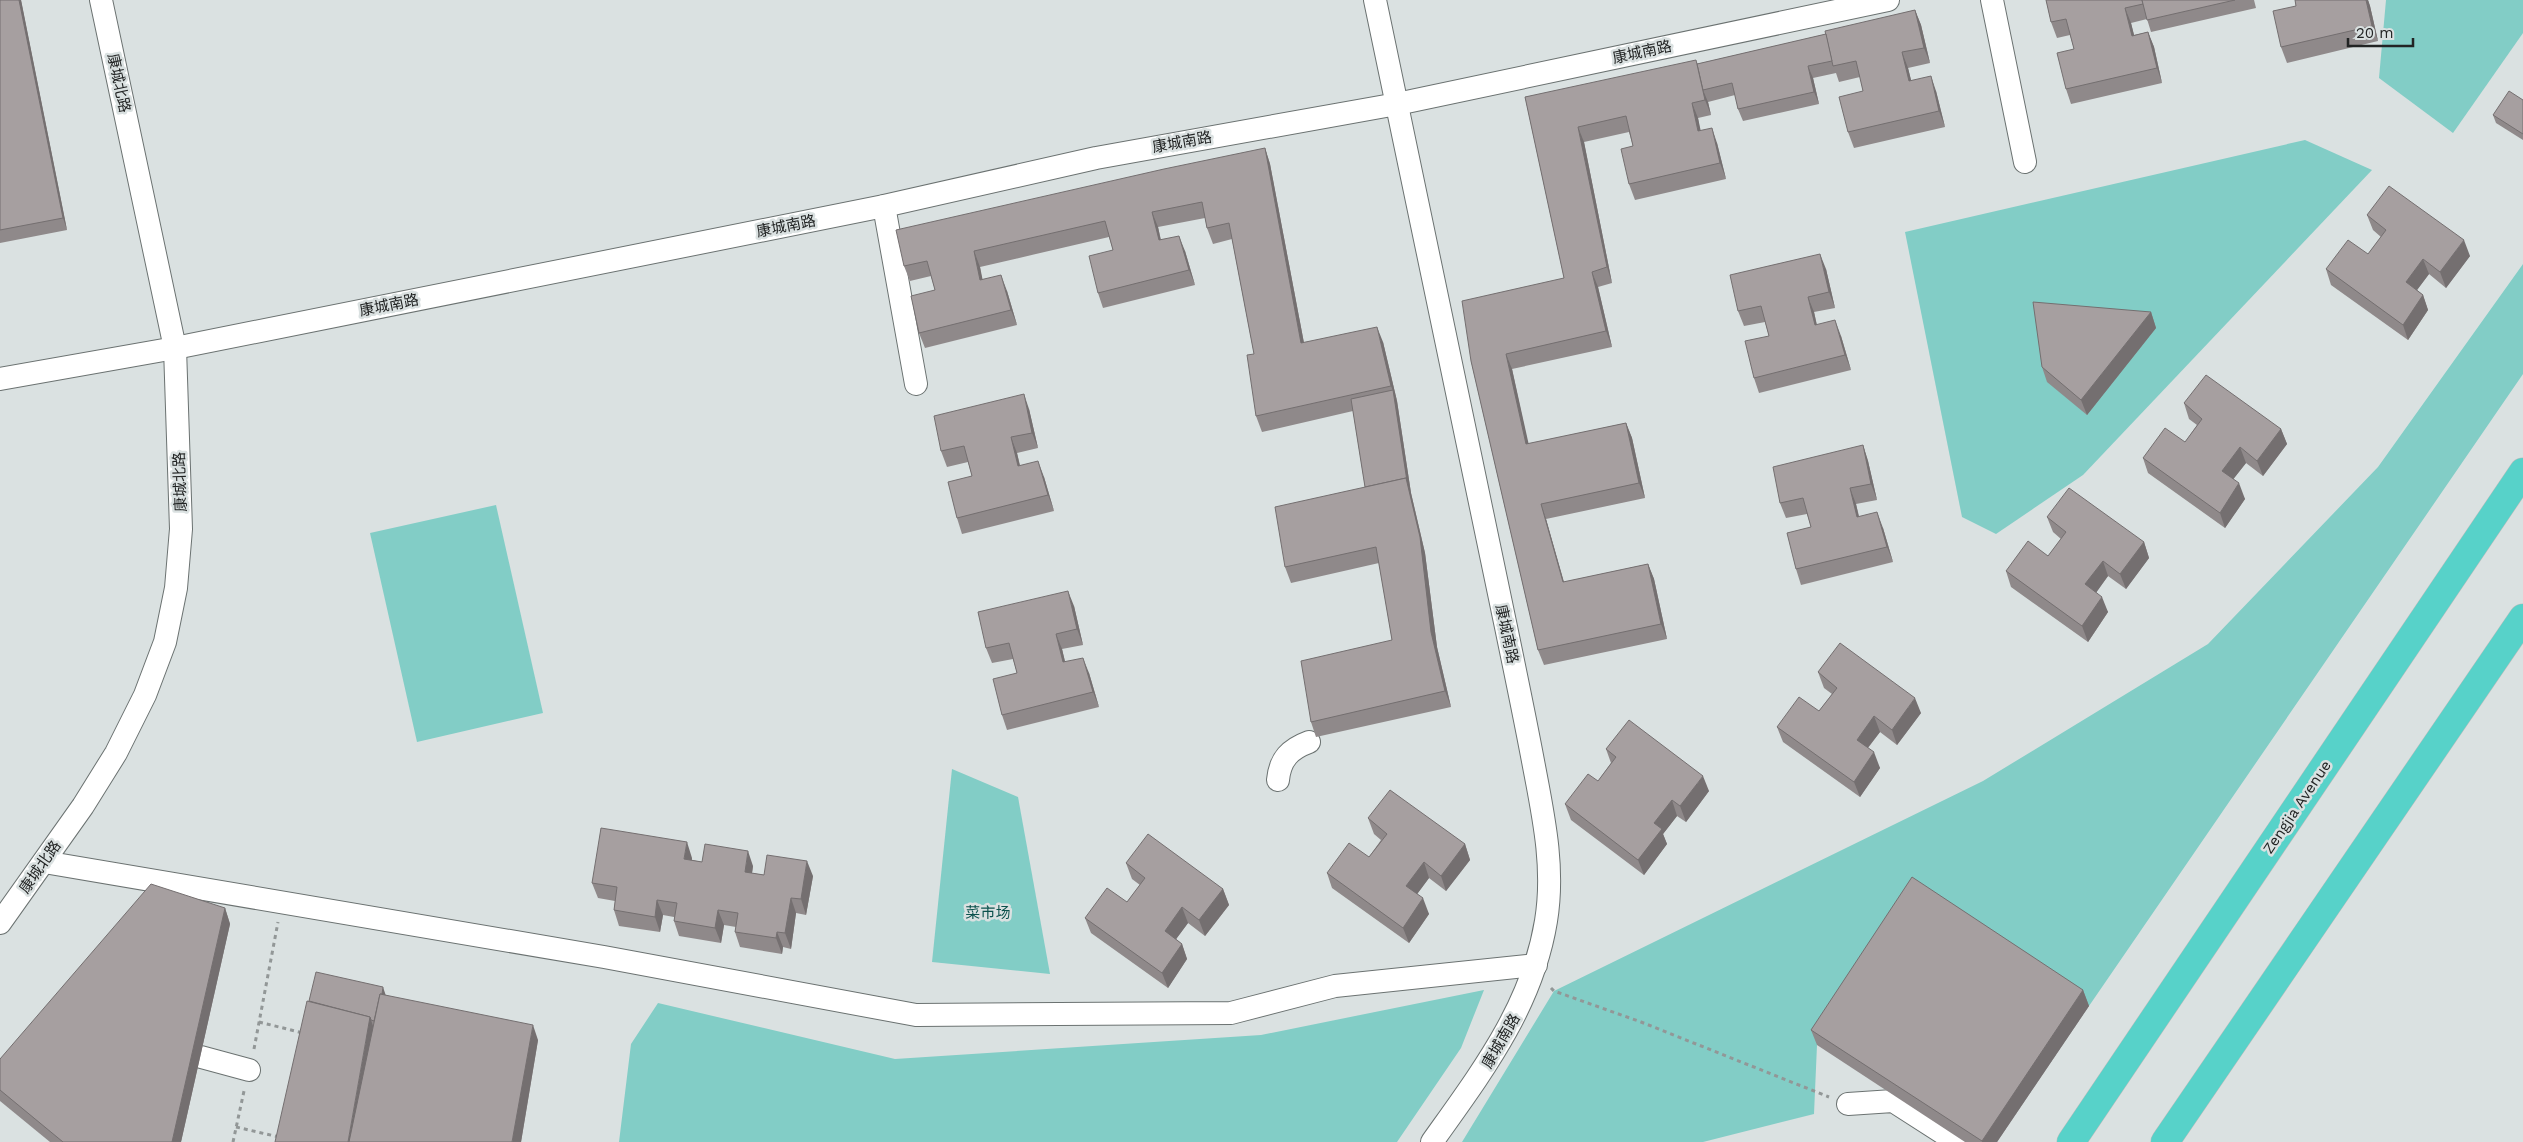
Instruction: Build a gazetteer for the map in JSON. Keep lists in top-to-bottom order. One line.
{"streets":{"highway":["Zengjia Avenue"],"street":["康城南路","康城北路"]},"crossings":[["康城南路","康城北路"]],"parks":["菜市场"],"scale_bar":"20 m"}
